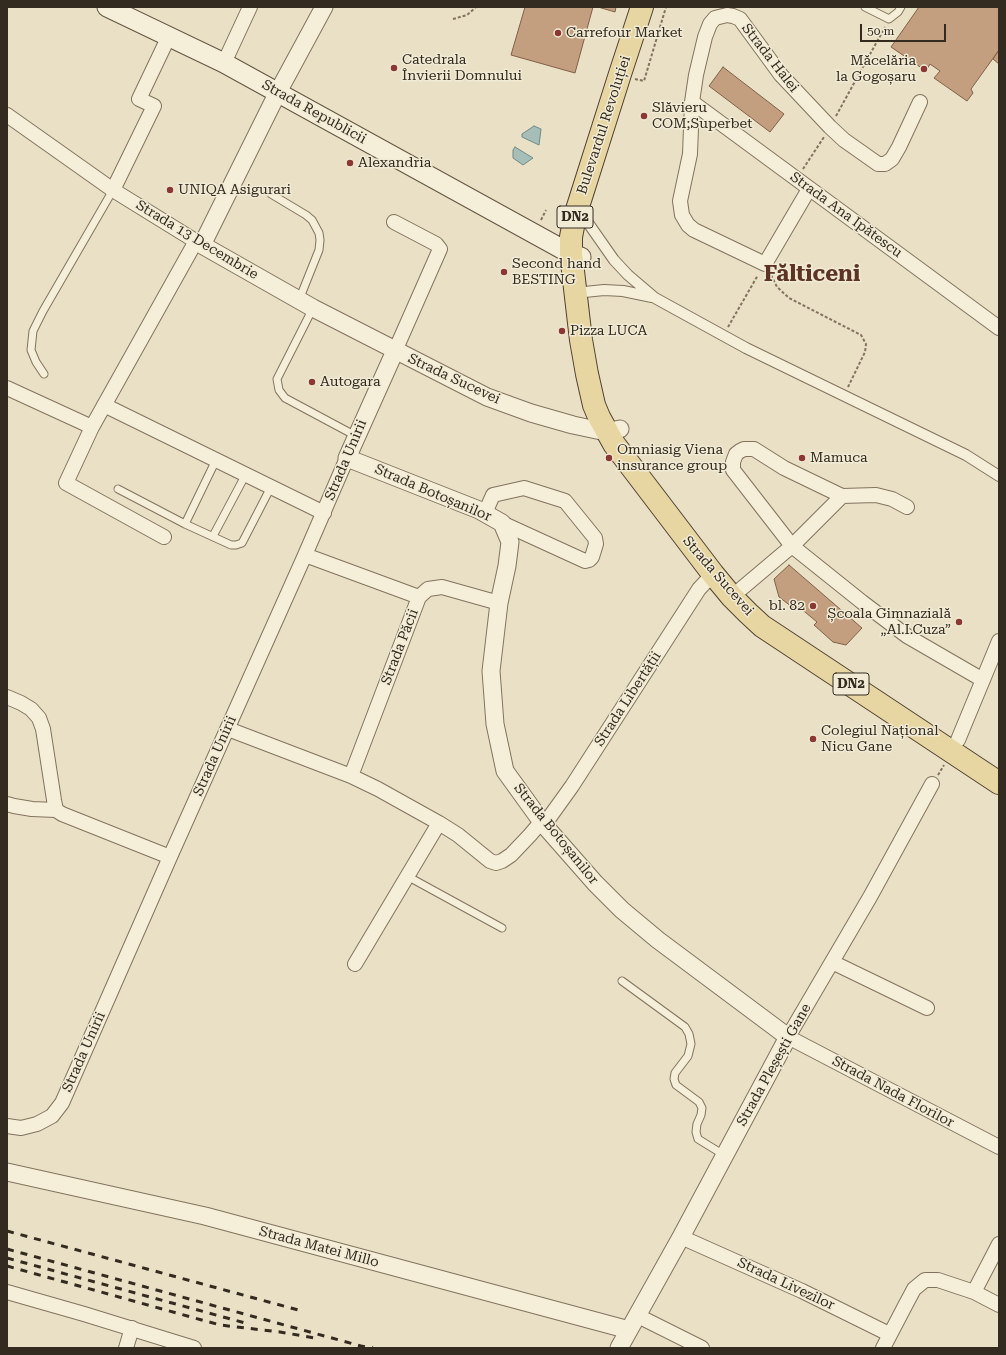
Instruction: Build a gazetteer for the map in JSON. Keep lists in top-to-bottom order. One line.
{"streets":{"main road":["Strada Republicii","Bulevardul Revoluției","DN2","Strada Sucevei"],"street":["Strada Halei","Strada Ana Ipătescu","Strada 13 Decembrie","Strada Unirii","Strada Botoșanilor","Strada Păcii","Strada Libertății","Strada Pleșești Gane","Strada Nada Florilor","Strada Matei Millo","Strada Livezilor"]},"crossings":[["Strada Halei","Strada Ana Ipătescu"],["Strada Republicii","Bulevardul Revoluției"],["Bulevardul Revoluției","Strada Sucevei"],["Strada 13 Decembrie","Strada Sucevei"],["Strada 13 Decembrie","Strada Unirii"],["Strada Sucevei","Strada Unirii"],["Strada Sucevei","Strada Libertății"],["Strada Unirii","Strada Botoșanilor"],["Strada Botoșanilor","Strada Păcii"],["Strada Botoșanilor","Strada Libertății"],["Strada Botoșanilor","Strada Pleșești Gane"],["Strada Botoșanilor","Strada Nada Florilor"],["Strada Pleșești Gane","Strada Nada Florilor"],["Strada Pleșești Gane","Strada Matei Millo"],["Strada Pleșești Gane","Strada Livezilor"]],"districts":["Fălticeni"],"places":["Carrefour Market","Catedrala Învierii Domnului","Măcelăria la Gogoșaru","Slăvieru COM;Superbet","Alexandria","UNIQA Asigurari","Second hand BESTING","Pizza LUCA","Autogara","Omniasig Viena insurance group","Mamuca","bl. 82","Școala Gimnazială „Al.I.Cuza”","Colegiul Național Nicu Gane"],"scale_bar":"50 m"}
